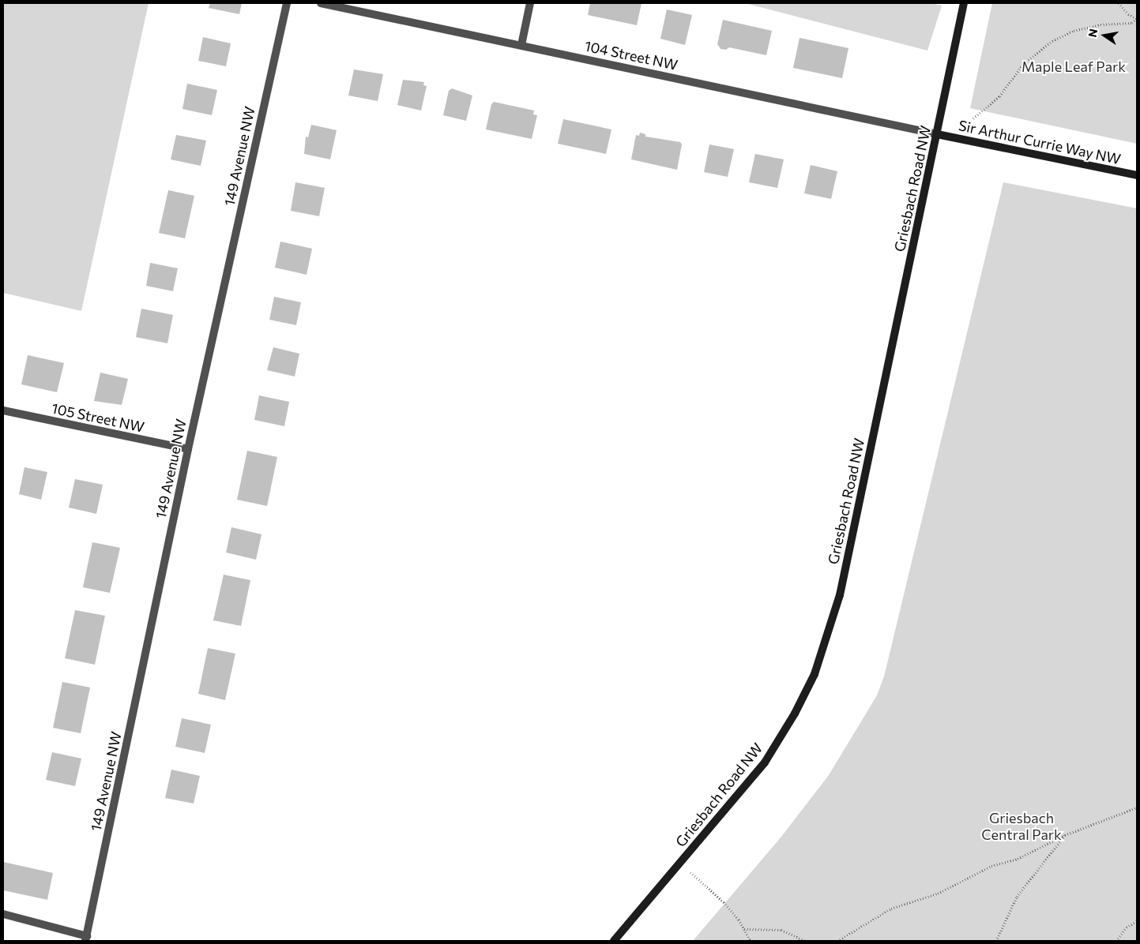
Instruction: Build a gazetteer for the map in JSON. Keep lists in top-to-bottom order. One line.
{"streets":{"street":["104 Street NW","Sir Arthur Currie Way NW","149 Avenue NW","Griesbach Road NW","105 Street NW"]},"crossings":[["104 Street NW","Sir Arthur Currie Way NW"],["104 Street NW","Griesbach Road NW"],["Sir Arthur Currie Way NW","Griesbach Road NW"],["149 Avenue NW","105 Street NW"]],"parks":["Maple Leaf Park","Griesbach Central Park"],"north":"left"}
